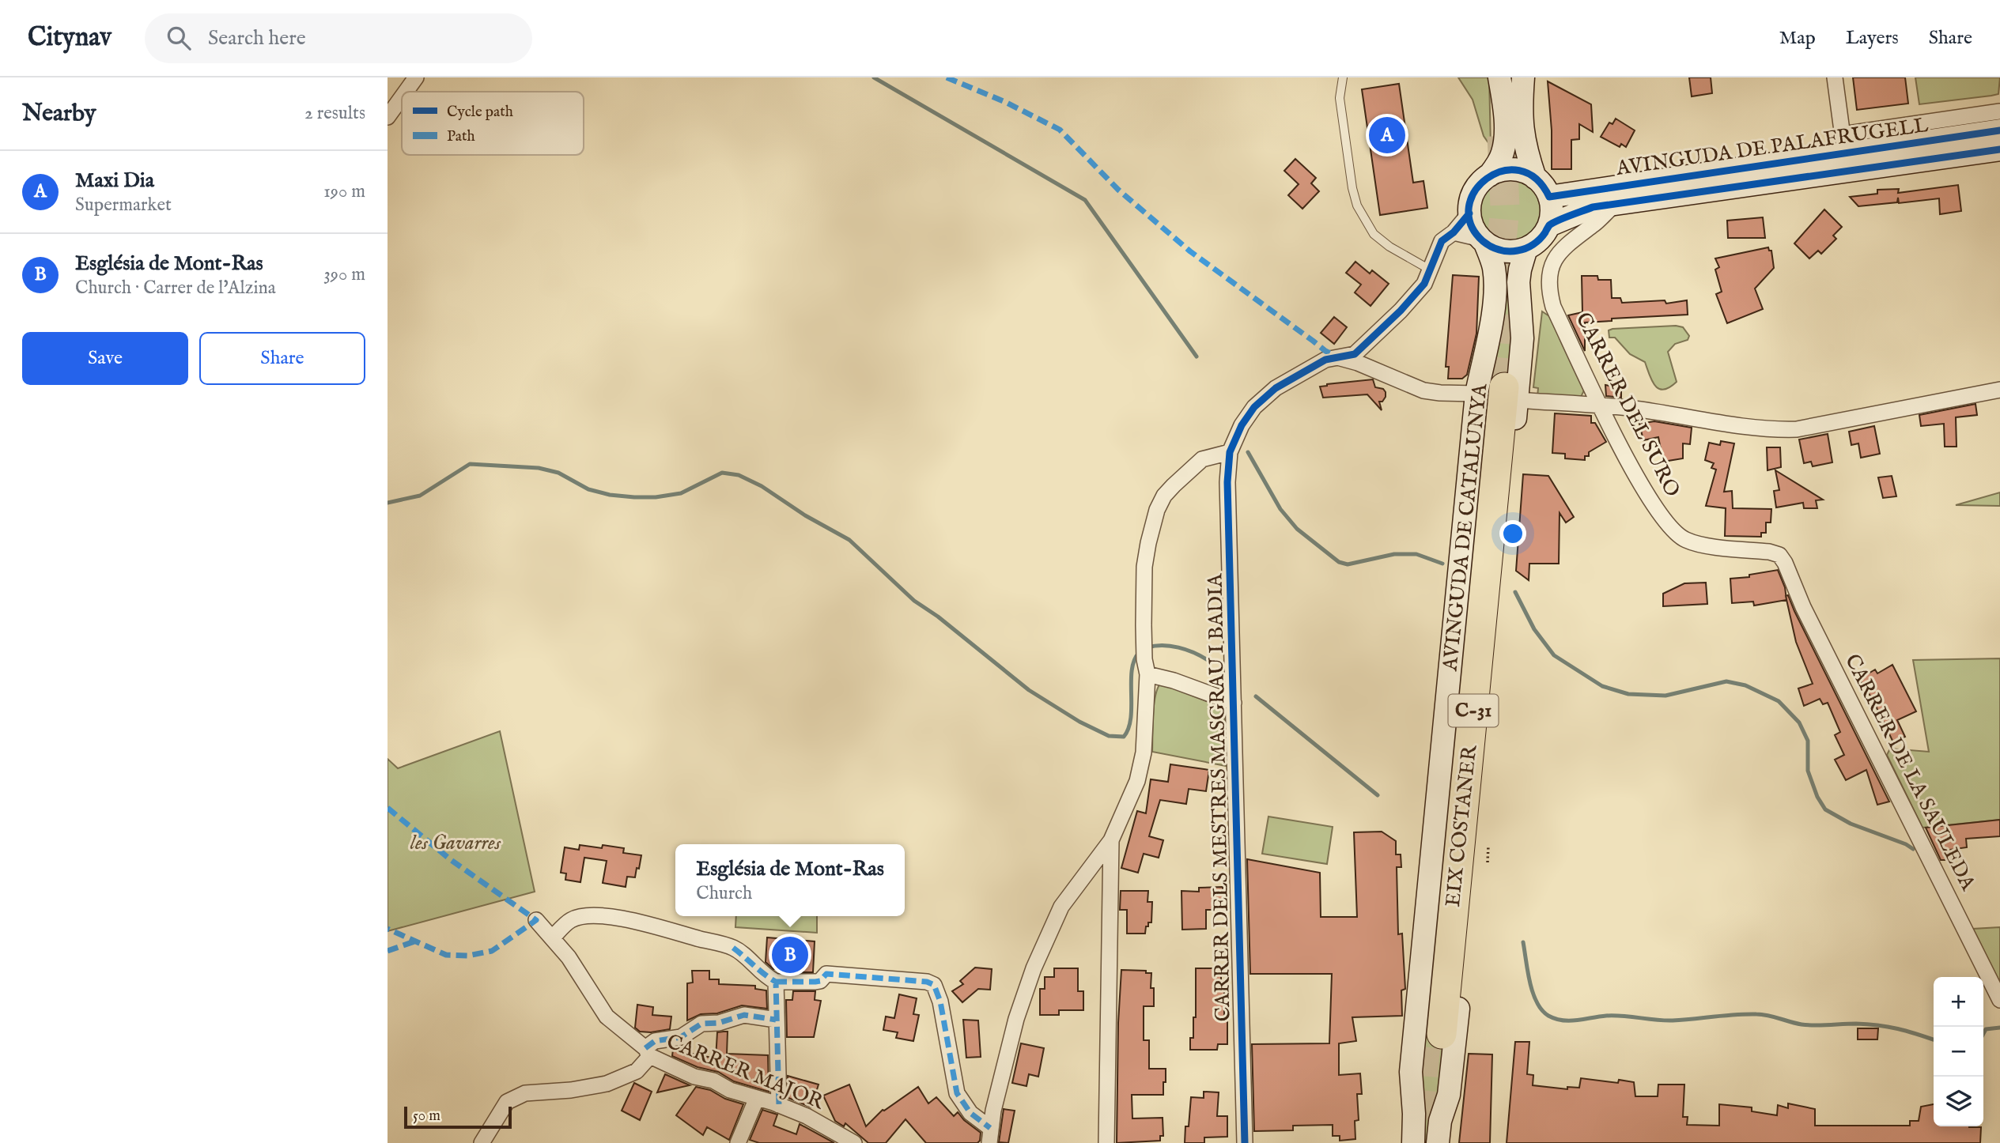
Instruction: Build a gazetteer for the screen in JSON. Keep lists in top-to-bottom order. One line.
{"streets":{"highway":["C-31","EIX COSTANER"],"main road":["AVINGUDA DE PALAFRUGELL","AVINGUDA DE CATALUNYA"],"street":["CARRER DEL SURO","CARRER DE LA SAULEDA","CARRER DELS MESTRES MASGRAU I BADIA","CARRER MAJOR"]},"crossings":[["AVINGUDA DE PALAFRUGELL","CARRER DEL SURO"],["AVINGUDA DE PALAFRUGELL","AVINGUDA DE CATALUNYA"],["CARRER DEL SURO","CARRER DE LA SAULEDA"],["AVINGUDA DE CATALUNYA","EIX COSTANER"]],"parks":["les Gavarres"],"legend":["Cycle path","Path"],"scale_bar":"50 m","page":{"header":"Citynav","search":"Search here","nav":["Map","Layers","Share"],"heading":["Nearby","2 results"],"pins":["A","B"],"list":[{"mark":"A","name":"Maxi Dia","note":"Supermarket","value":"190 m"},{"mark":"B","name":"Església de Mont-Ras","note":"Church · Carrer de l'Alzina","value":"390 m"}],"buttons":["Save","Share"],"popup":["Església de Mont-Ras","Church"],"map_buttons":["+","−"],"scale":"50 m"}}
